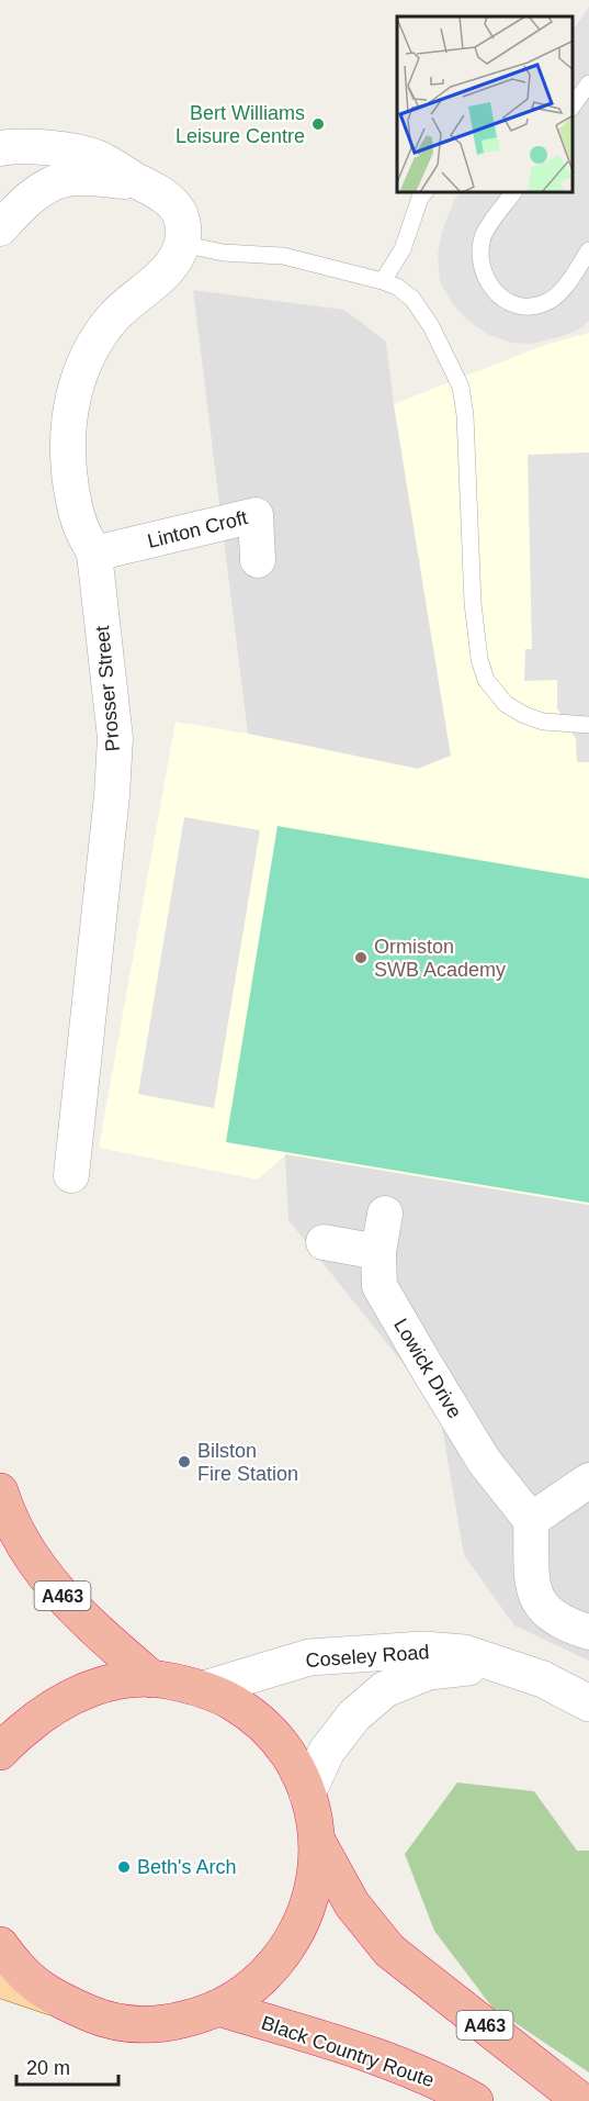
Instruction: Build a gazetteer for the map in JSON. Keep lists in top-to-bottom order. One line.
{"streets":{"highway":["A463","Black Country Route"],"street":["Linton Croft","Prosser Street","Lowick Drive","Coseley Road"]},"crossings":[["Linton Croft","Prosser Street"],["A463","Coseley Road"],["A463","Black Country Route"]],"places":["Bert Williams Leisure Centre","Ormiston SWB Academy","Bilston Fire Station","Beth's Arch"],"scale_bar":"20 m"}
